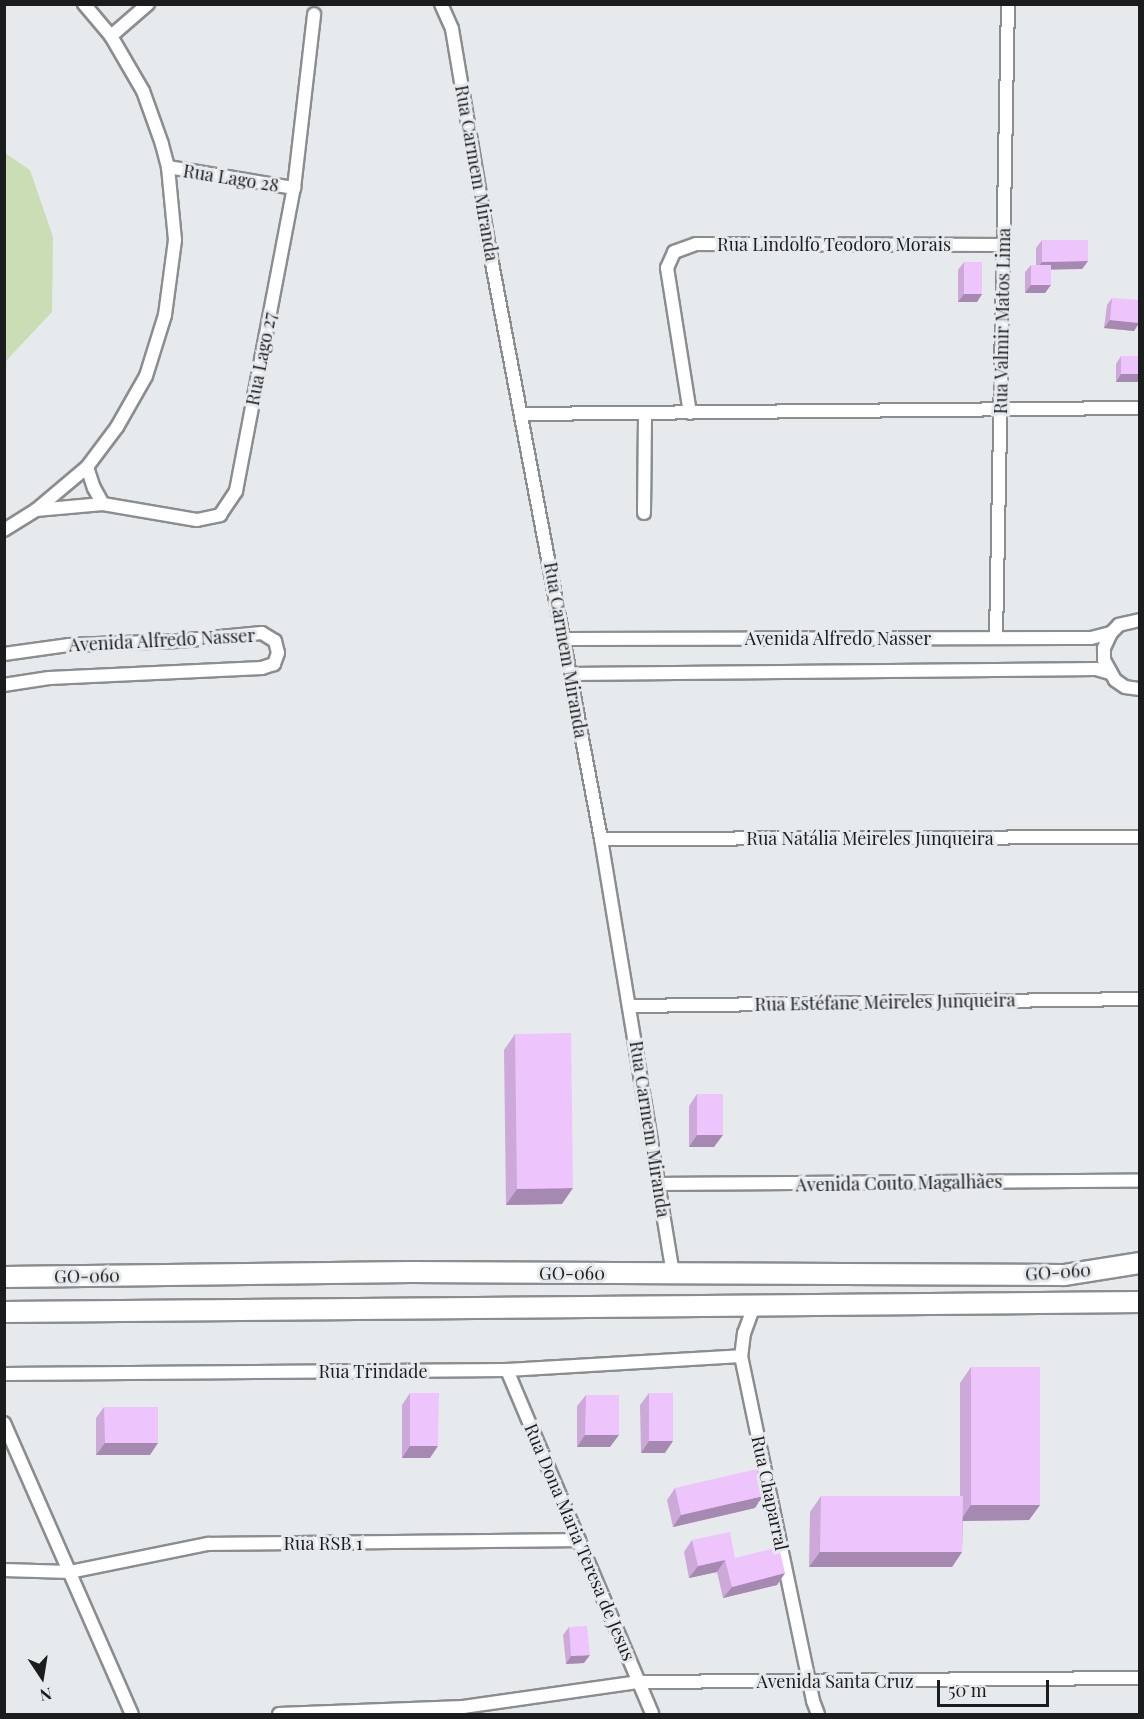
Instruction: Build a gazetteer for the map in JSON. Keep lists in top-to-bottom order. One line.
{"streets":{"main road":["GO-060"],"street":["Rua Carmem Miranda","Rua Lago 28","Rua Lindolfo Teodoro Morais","Rua Valmir Matos Lima","Rua Lago 27","Avenida Alfredo Nasser","Rua Natália Meireles Junqueira","Rua Estéfane Meireles Junqueira","Avenida Couto Magalhães","Rua Trindade","Rua Chaparral","Rua Dona Maria Teresa de Jesus","Rua RSB 1","Avenida Santa Cruz"]},"crossings":[["Rua Carmem Miranda","Avenida Alfredo Nasser"],["Rua Carmem Miranda","Rua Natália Meireles Junqueira"],["Rua Carmem Miranda","Rua Estéfane Meireles Junqueira"],["Rua Carmem Miranda","Avenida Couto Magalhães"],["Rua Carmem Miranda","GO-060"],["Rua Lago 28","Rua Lago 27"],["Rua Lindolfo Teodoro Morais","Rua Valmir Matos Lima"],["Rua Valmir Matos Lima","Avenida Alfredo Nasser"],["GO-060","Rua Chaparral"],["Rua Trindade","Rua Chaparral"],["Rua Trindade","Rua Dona Maria Teresa de Jesus"],["Rua Chaparral","Avenida Santa Cruz"],["Rua Dona Maria Teresa de Jesus","Rua RSB 1"],["Rua Dona Maria Teresa de Jesus","Avenida Santa Cruz"]],"scale_bar":"50 m","north":"bottom"}
